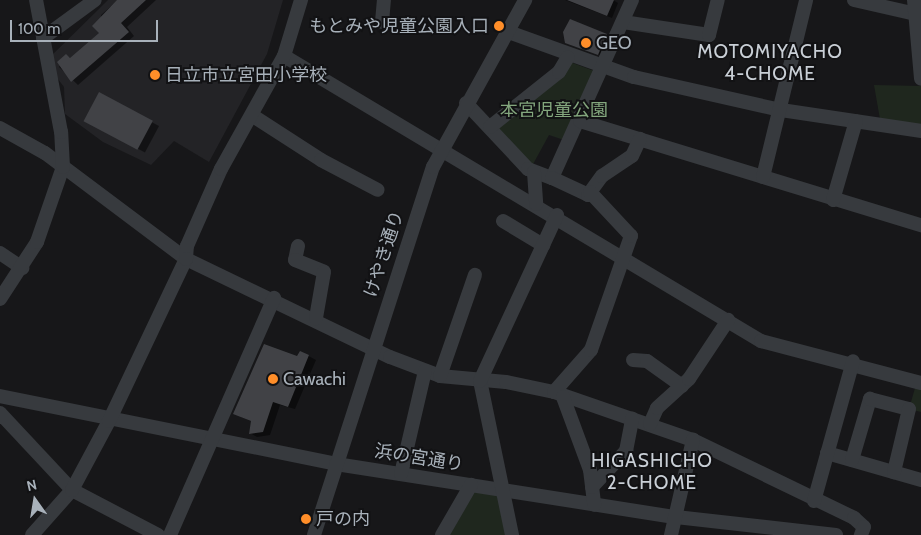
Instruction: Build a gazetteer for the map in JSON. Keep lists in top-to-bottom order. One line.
{"streets":{"street":["けやき通り","浜の宮通り"]},"crossings":[["けやき通り","浜の宮通り"]],"districts":["MOTOMIYACHO 4-CHOME","HIGASHICHO 2-CHOME"],"parks":["本宮児童公園"],"places":["もとみや児童公園入口","GEO","日立市立宮田小学校","Cawachi","戸の内"],"scale_bar":"100 m","north":"top"}
